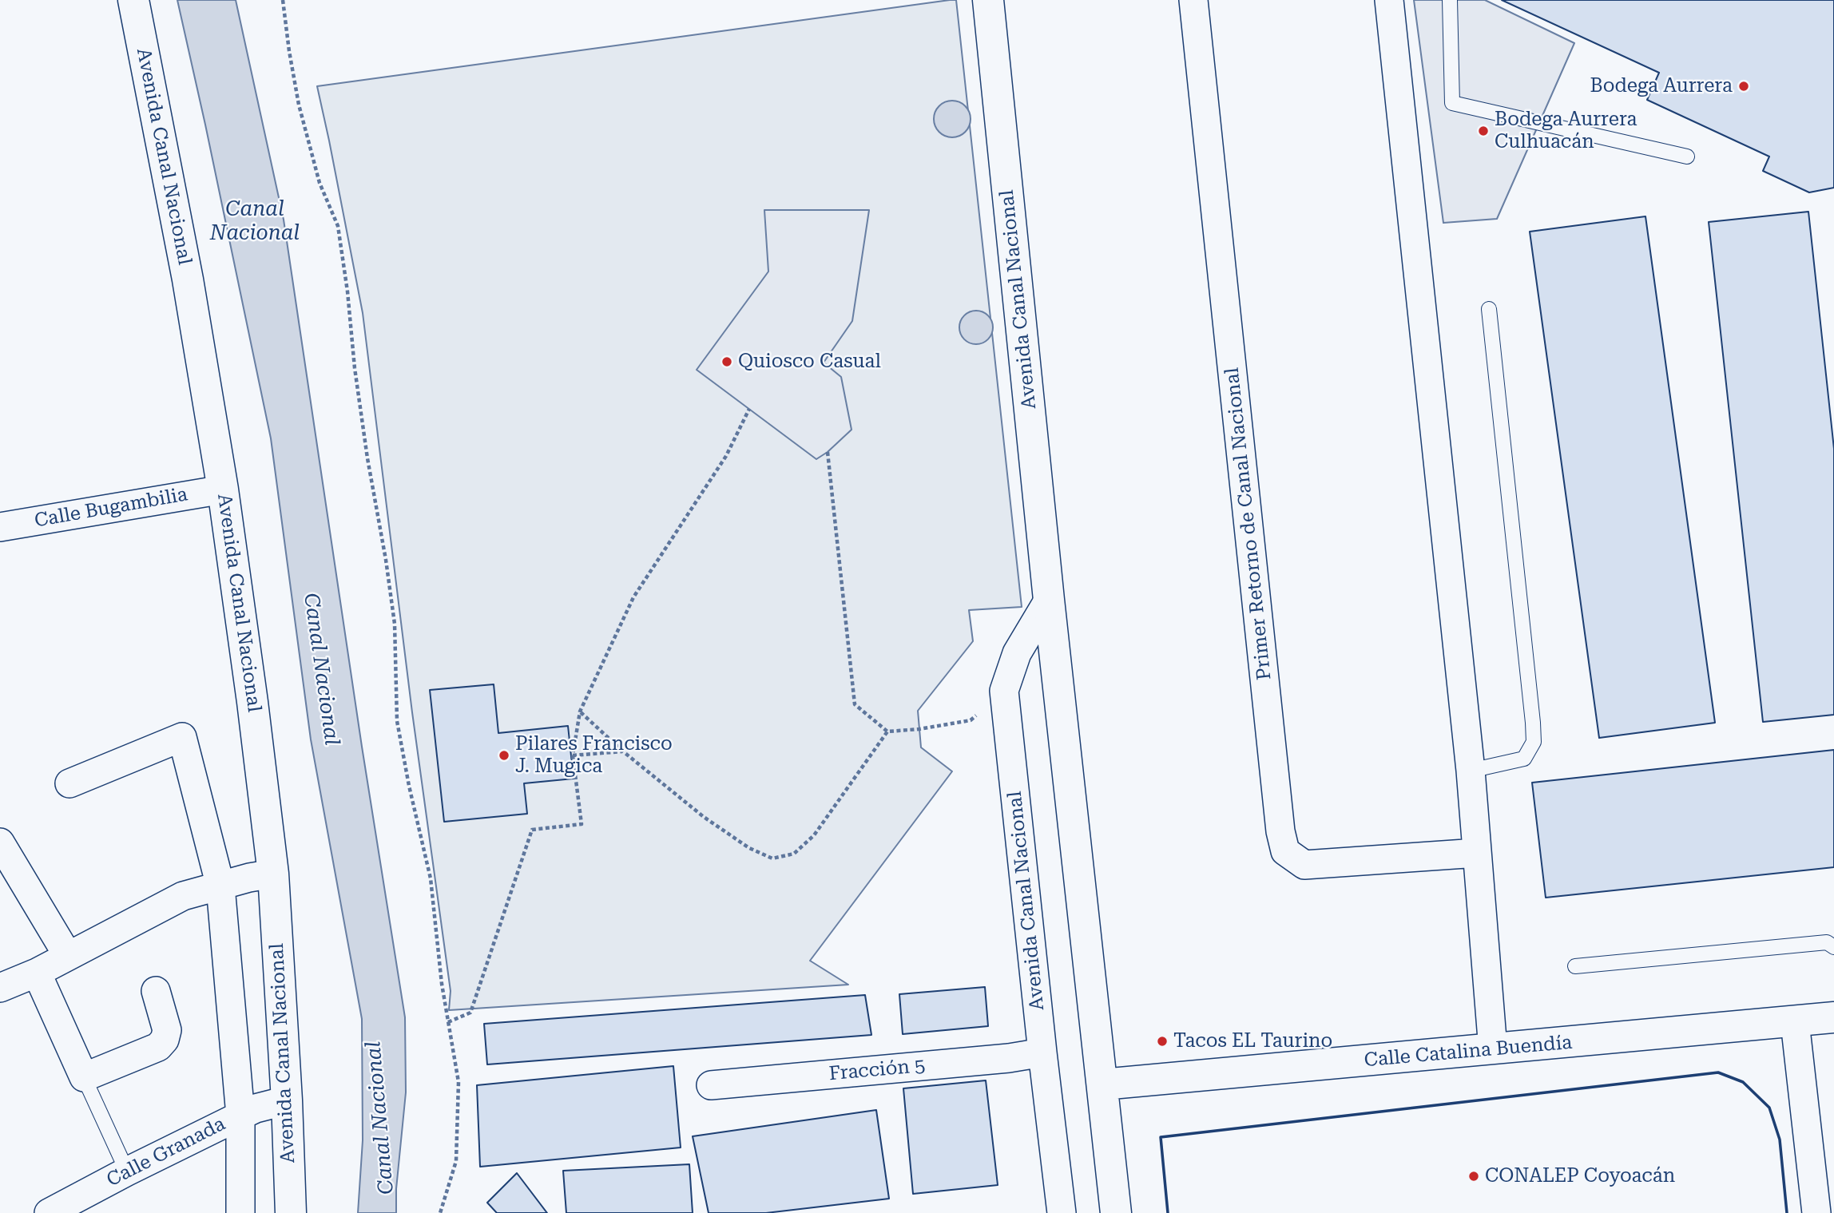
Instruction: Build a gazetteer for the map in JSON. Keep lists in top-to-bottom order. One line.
{"streets":{"street":["Avenida Canal Nacional","Calle Bugambilia","Primer Retorno de Canal Nacional","Calle Catalina Buendía","Fracción 5","Calle Granada"]},"crossings":[["Avenida Canal Nacional","Calle Bugambilia"],["Avenida Canal Nacional","Calle Catalina Buendía"],["Avenida Canal Nacional","Fracción 5"],["Avenida Canal Nacional","Calle Granada"]],"water":["Canal Nacional"],"places":["Bodega Aurrera","Bodega Aurrera Culhuacán","Quiosco Casual","Pilares Francisco J. Mugica","Tacos EL Taurino","CONALEP Coyoacán"]}
